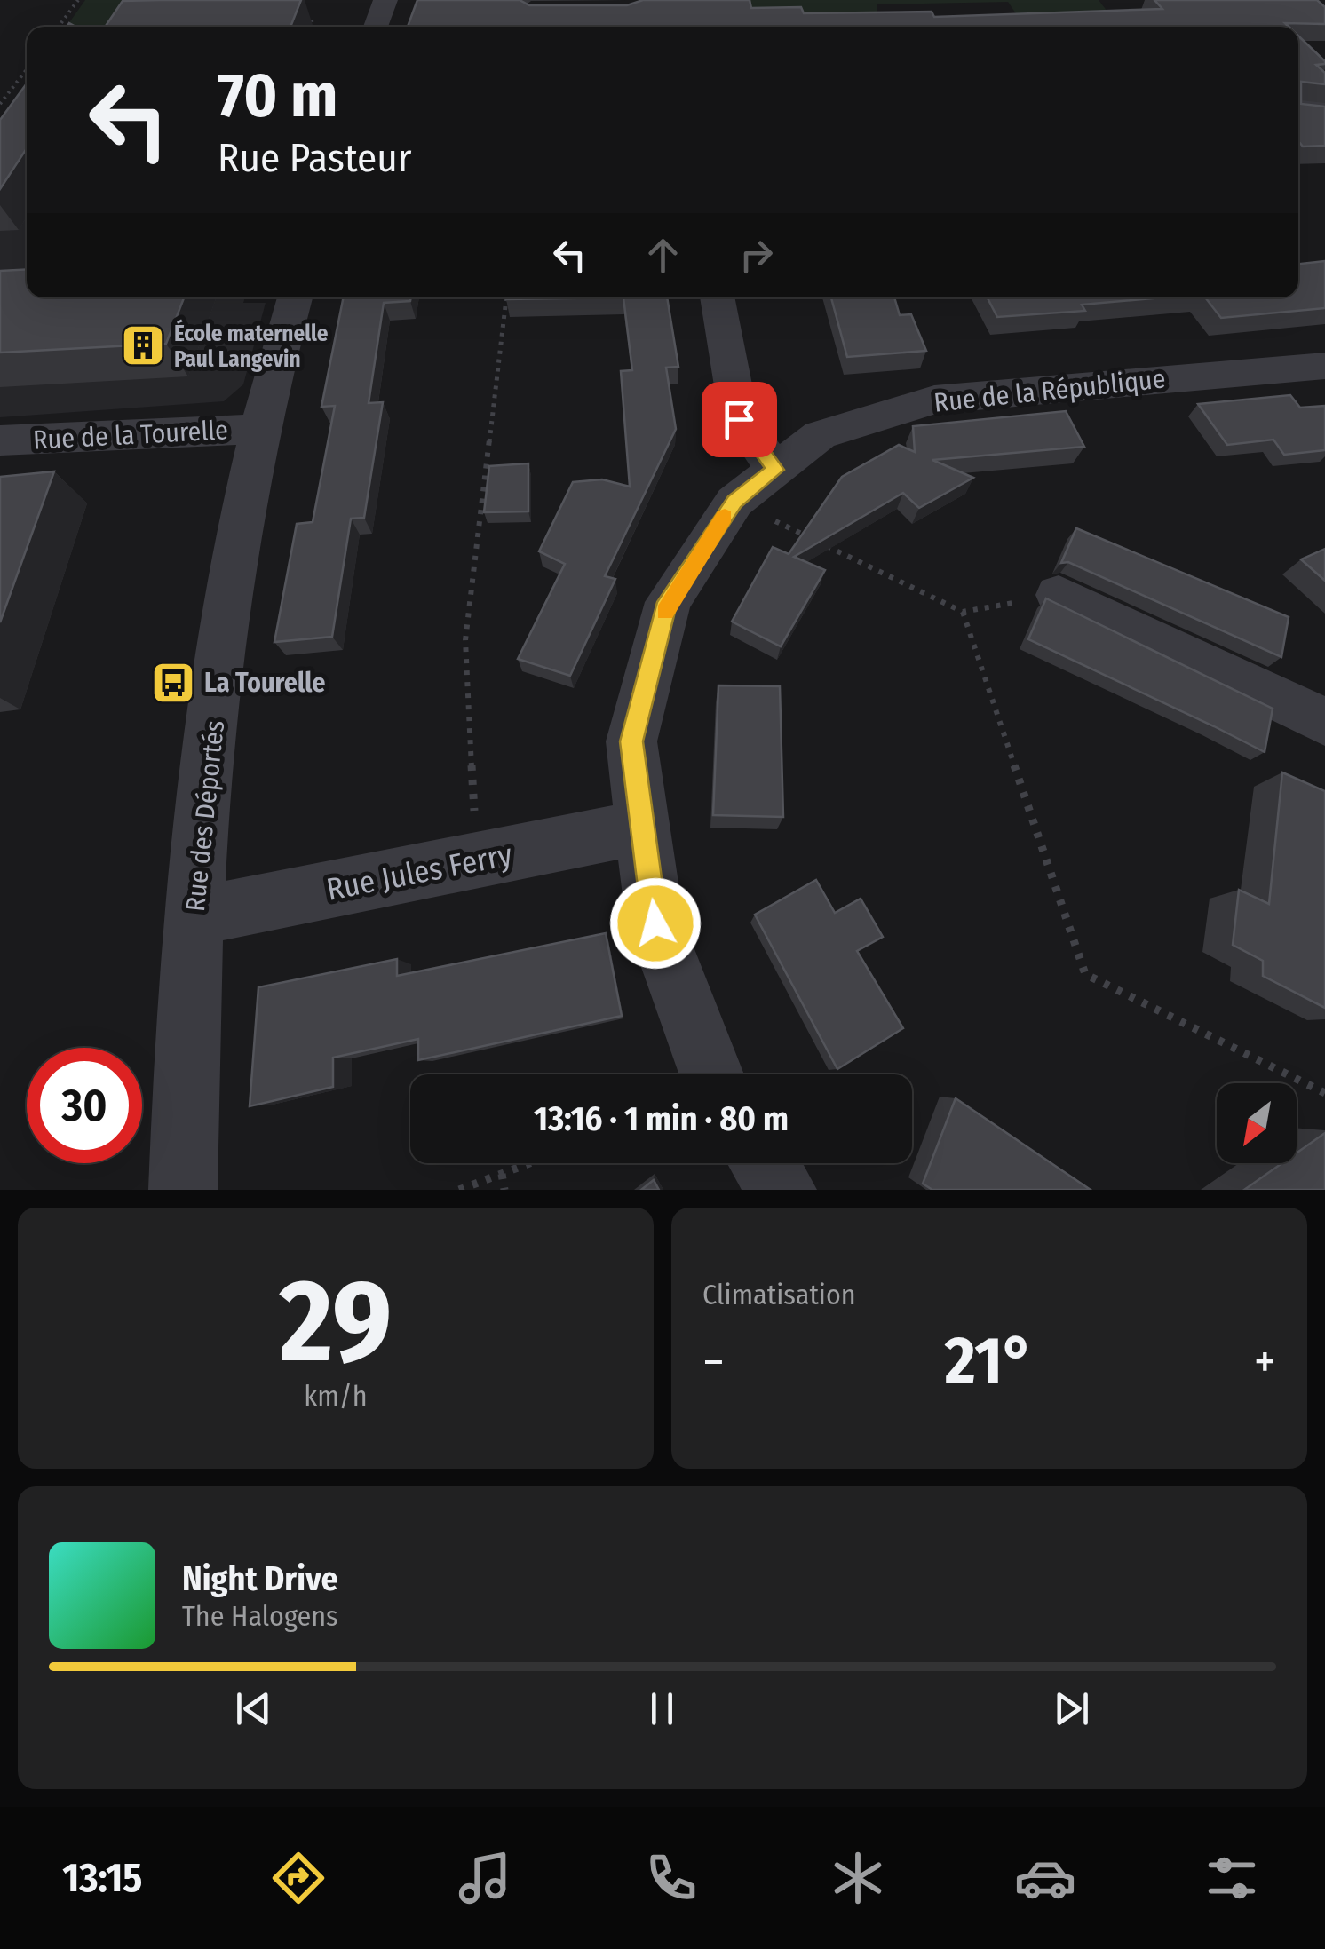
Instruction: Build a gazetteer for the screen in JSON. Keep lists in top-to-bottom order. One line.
{"streets":{"street":["Rue de la République","Rue de la Tourelle","Rue des Déportés","Rue Jules Ferry"]},"crossings":[["Rue de la République","Rue Jules Ferry"],["Rue de la Tourelle","Rue des Déportés"],["Rue des Déportés","Rue Jules Ferry"]],"places":{"building":["École maternelle Paul Langevin"],"bus stop":["La Tourelle"]},"north":"bottom left","page":{"turn":["70 m","Rue Pasteur"],"limit":"30","trip":"13:16 · 1 min · 80 m","tile":[["29","km/h"],"Climatisation"],"heat":["−","21°","+"],"song":["Night Drive","The Halogens"],"tabs":"13:15"}}
